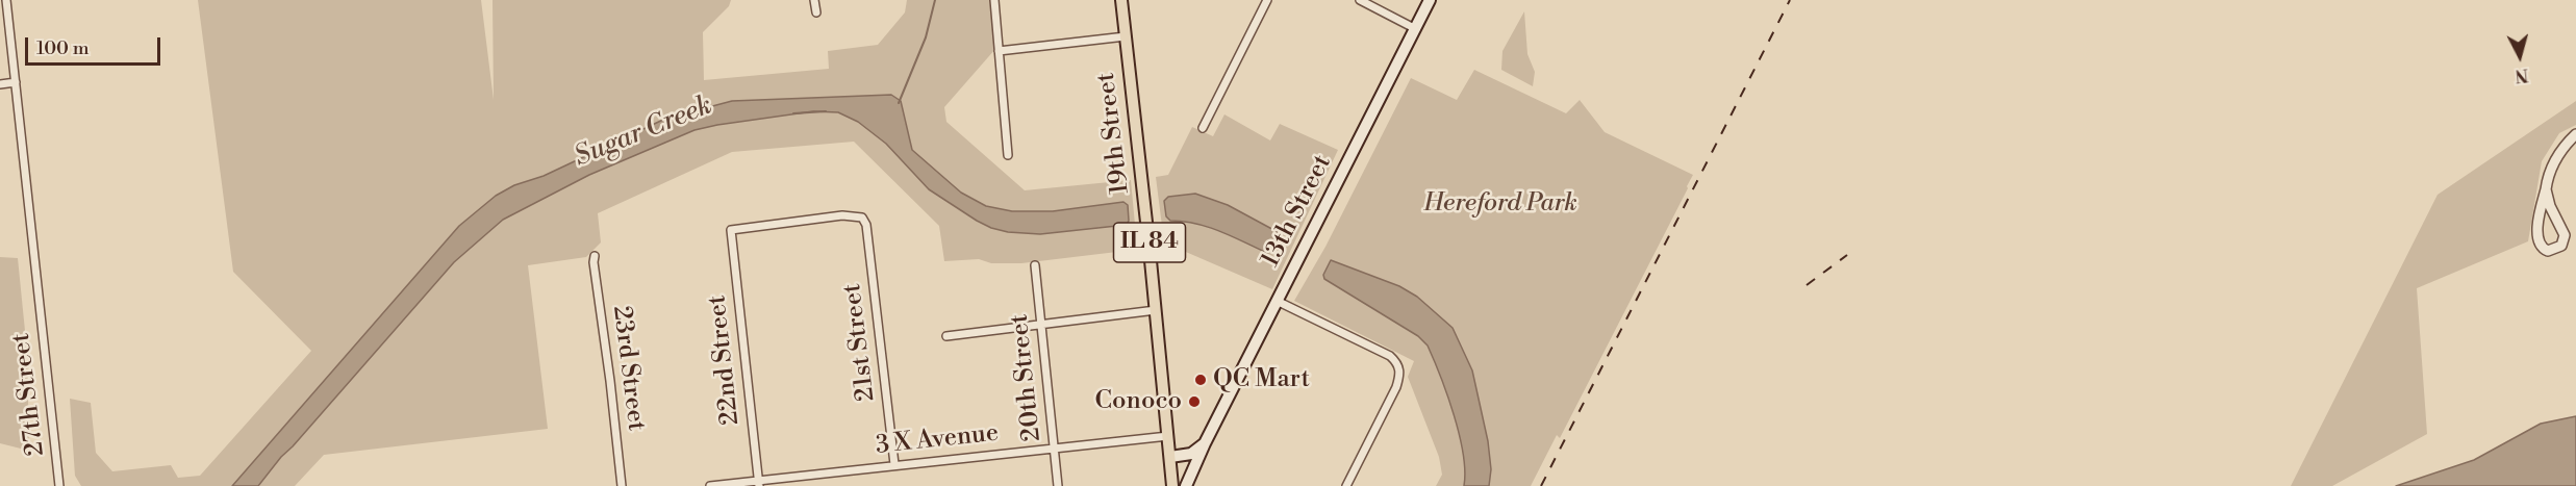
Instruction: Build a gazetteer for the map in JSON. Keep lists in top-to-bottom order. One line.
{"streets":{"main road":["19th Street","13th Street","IL 84"],"street":["21st Street","22nd Street","23rd Street","20th Street","27th Street","3 X Avenue"]},"crossings":[["19th Street","3 X Avenue"],["21st Street","22nd Street"],["21st Street","3 X Avenue"],["22nd Street","3 X Avenue"],["20th Street","3 X Avenue"]],"water":["Sugar Creek"],"parks":["Hereford Park"],"places":["QC Mart","Conoco"],"scale_bar":"100 m","north":"bottom"}
